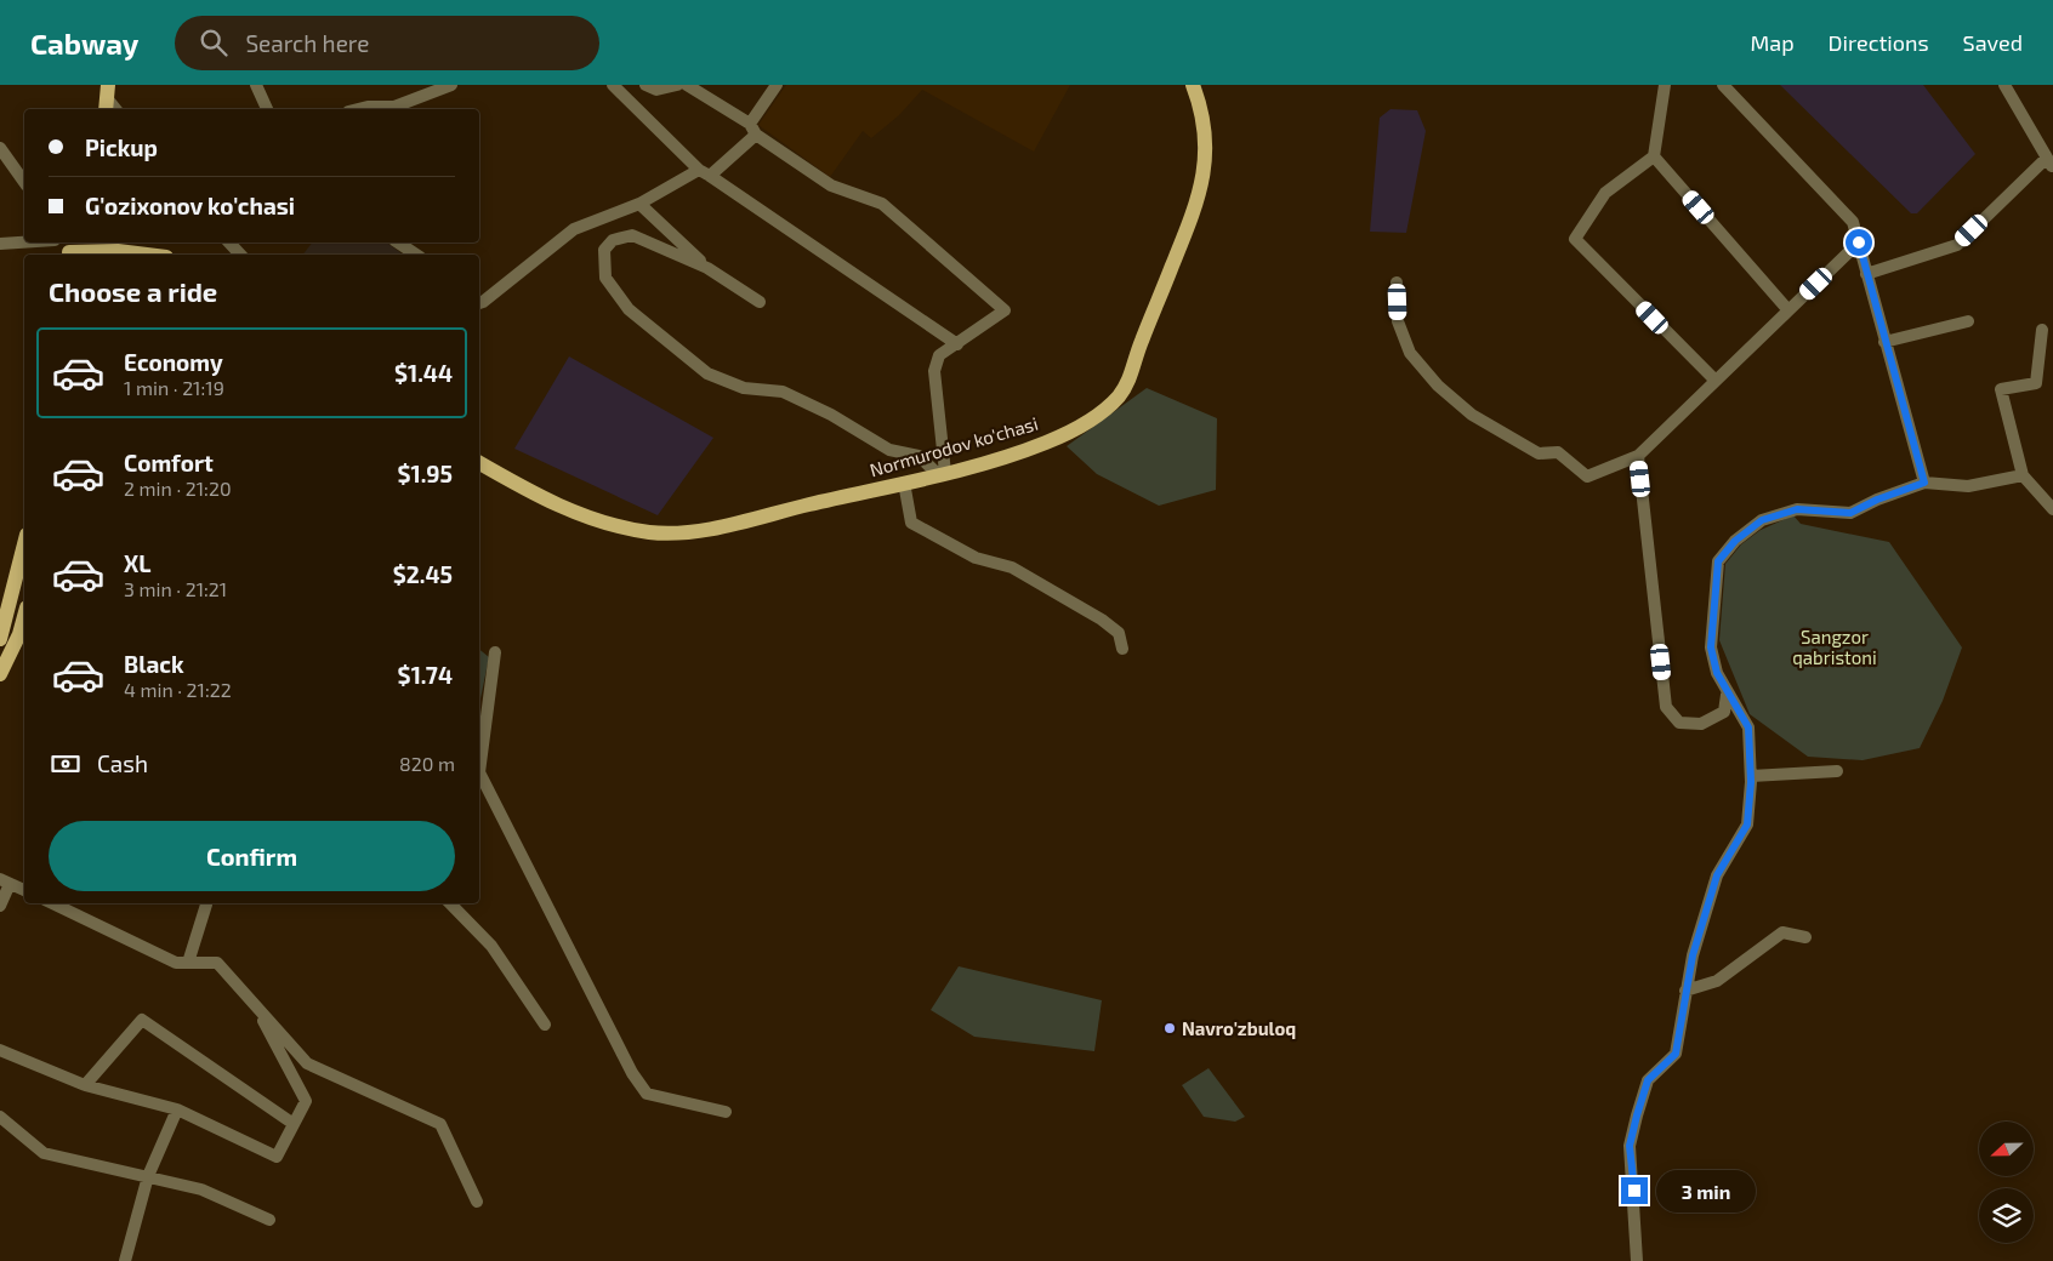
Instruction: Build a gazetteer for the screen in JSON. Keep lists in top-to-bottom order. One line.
{"streets":{"main road":["Normurodov ko'chasi"]},"parks":["Sangzor qabristoni"],"places":["Navro'zbuloq"],"north":"left","page":{"header":"Cabway","search":"Search here","nav":["Map","Directions","Saved"],"banner":["Pickup","G'ozixonov ko'chasi"],"heading":"Choose a ride","list":[{"name":"Economy","note":"1 min · 21:19","value":"$1.44"},{"name":"Comfort","note":"2 min · 21:20","value":"$1.95"},{"name":"XL","note":"3 min · 21:21","value":"$2.45"},{"name":"Black","note":"4 min · 21:22","value":"$1.74"}],"pay":["Cash","820 m"],"buttons":"Confirm","bubble":"3 min"}}
